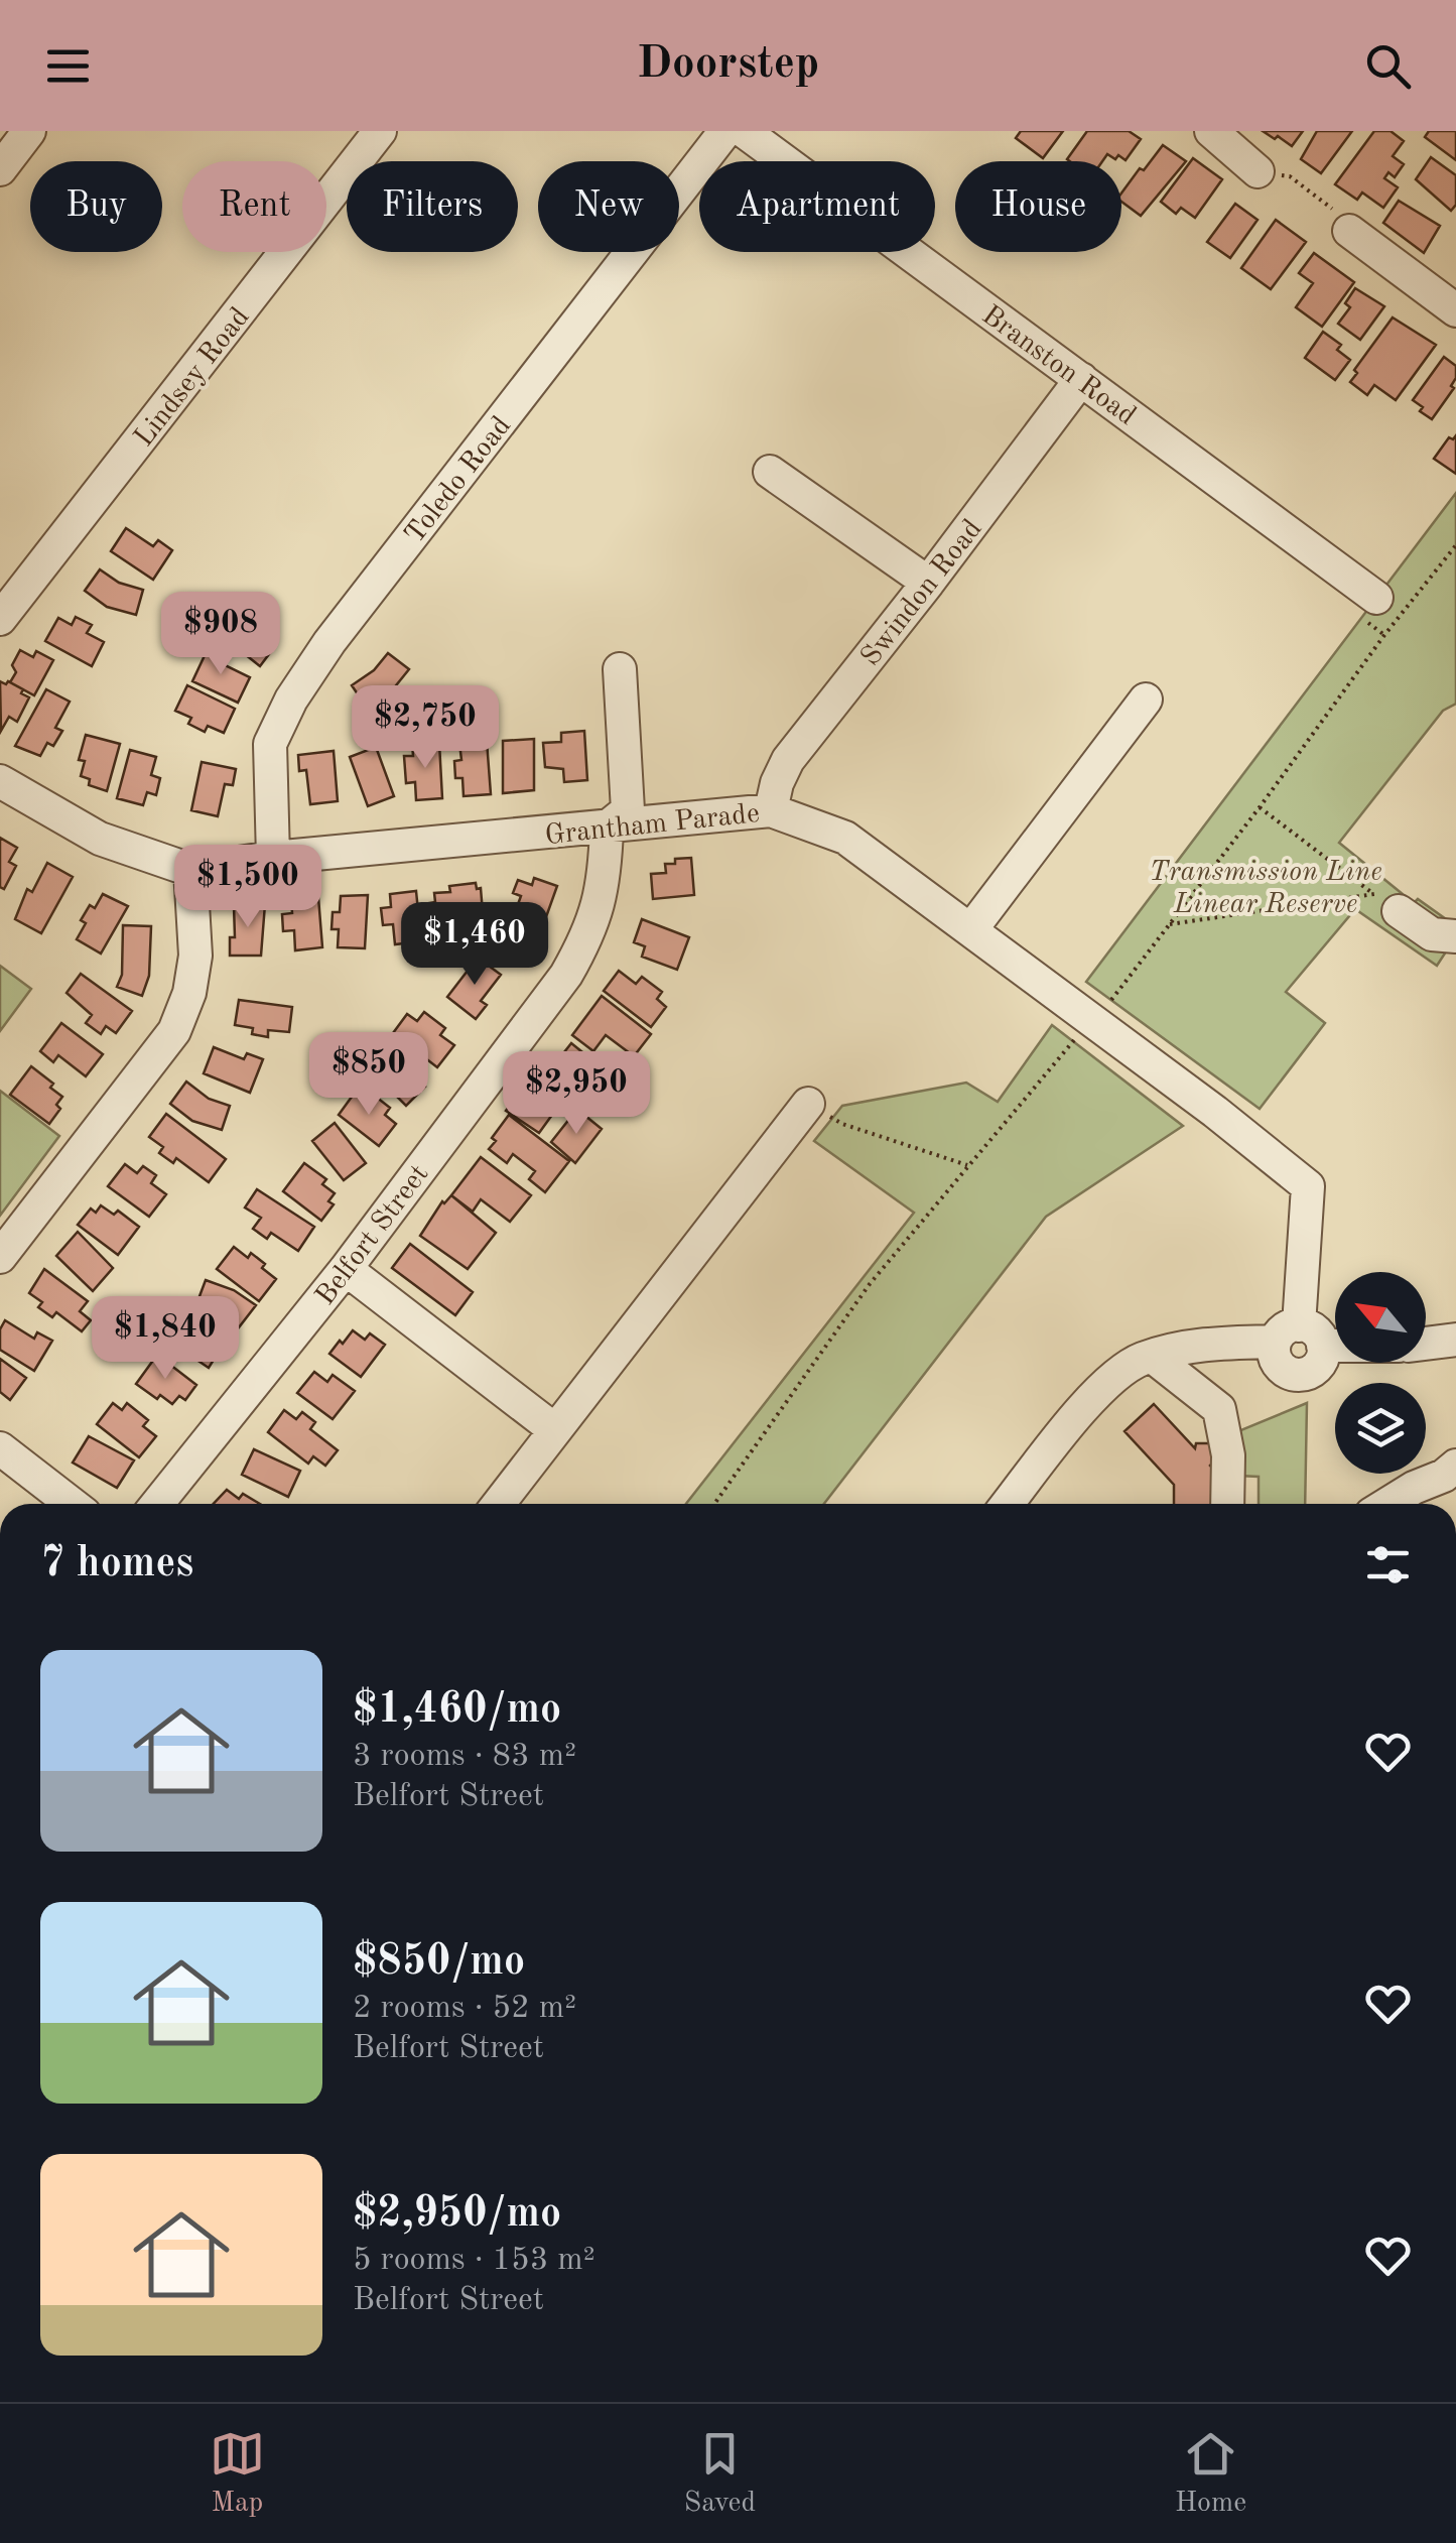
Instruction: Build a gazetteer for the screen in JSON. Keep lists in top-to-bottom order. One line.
{"streets":{"street":["Branston Road","Lindsey Road","Toledo Road","Swindon Road","Grantham Parade","Belfort Street"]},"crossings":[["Branston Road","Swindon Road"],["Toledo Road","Grantham Parade"],["Swindon Road","Grantham Parade"],["Grantham Parade","Belfort Street"]],"parks":["Transmission Line Linear Reserve"],"north":"top left","page":{"header":"Doorstep","chip":["Buy","Rent","Filters","New","Apartment","House"],"price":["$908","$2,750","$1,500","$1,460","$850","$2,950","$1,840"],"heading":"7 homes","list":[{"name":"$1,460/mo","note":"3 rooms · 83 m² · Belfort Street"},{"name":"$850/mo","note":"2 rooms · 52 m² · Belfort Street"},{"name":"$2,950/mo","note":"5 rooms · 153 m² · Belfort Street"}],"tabs":["Map","Saved","Home"]}}
